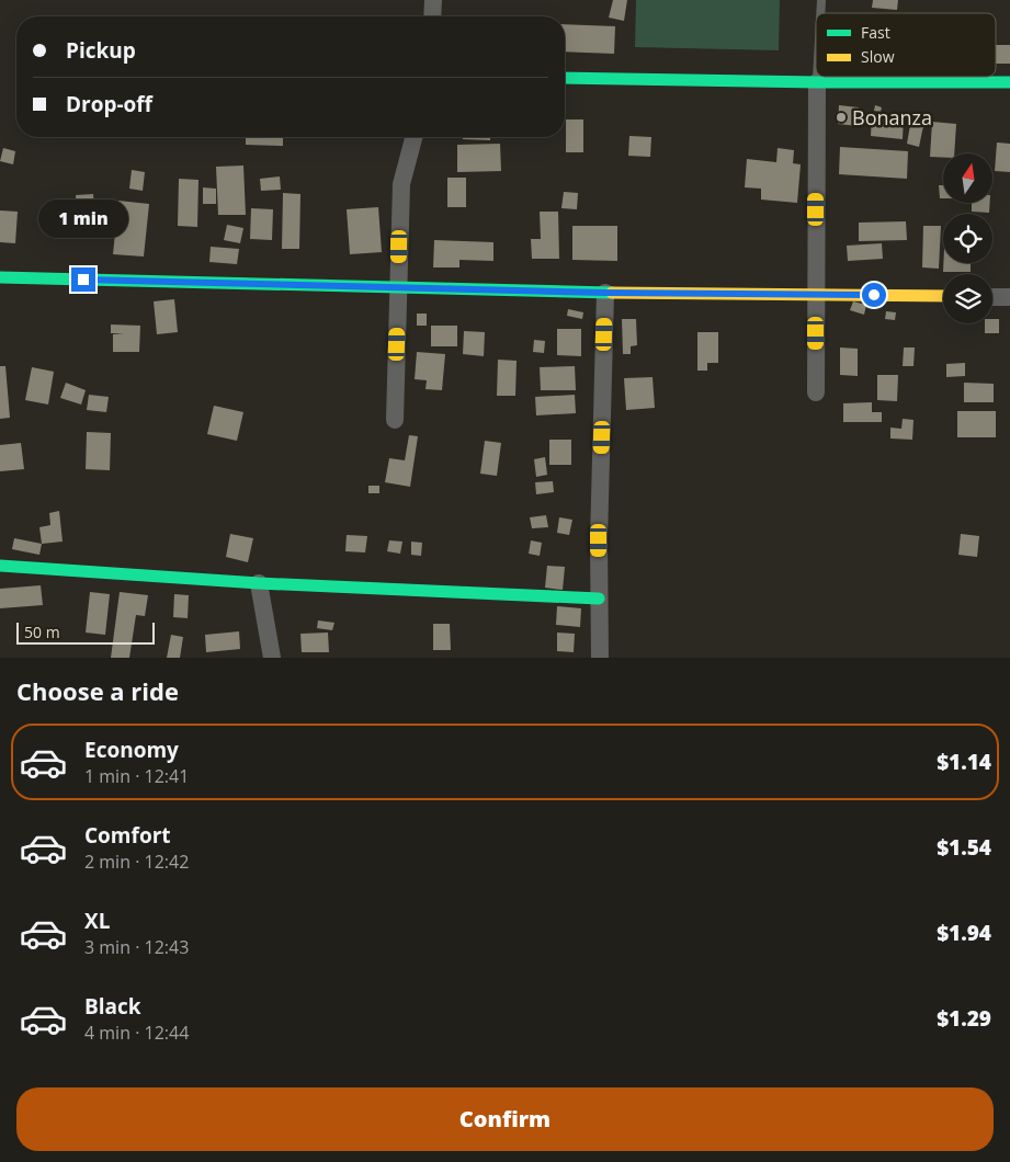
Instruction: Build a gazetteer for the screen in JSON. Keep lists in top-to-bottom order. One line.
{"places":["Bonanza"],"legend":["Fast","Slow"],"scale_bar":"50 m","north":"top","page":{"banner":["Pickup","Drop-off"],"bubble":"1 min","scale":"50 m","heading":"Choose a ride","list":[{"name":"Economy","note":"1 min · 12:41","value":"$1.14"},{"name":"Comfort","note":"2 min · 12:42","value":"$1.54"},{"name":"XL","note":"3 min · 12:43","value":"$1.94"},{"name":"Black","note":"4 min · 12:44","value":"$1.29"}],"buttons":"Confirm"}}
